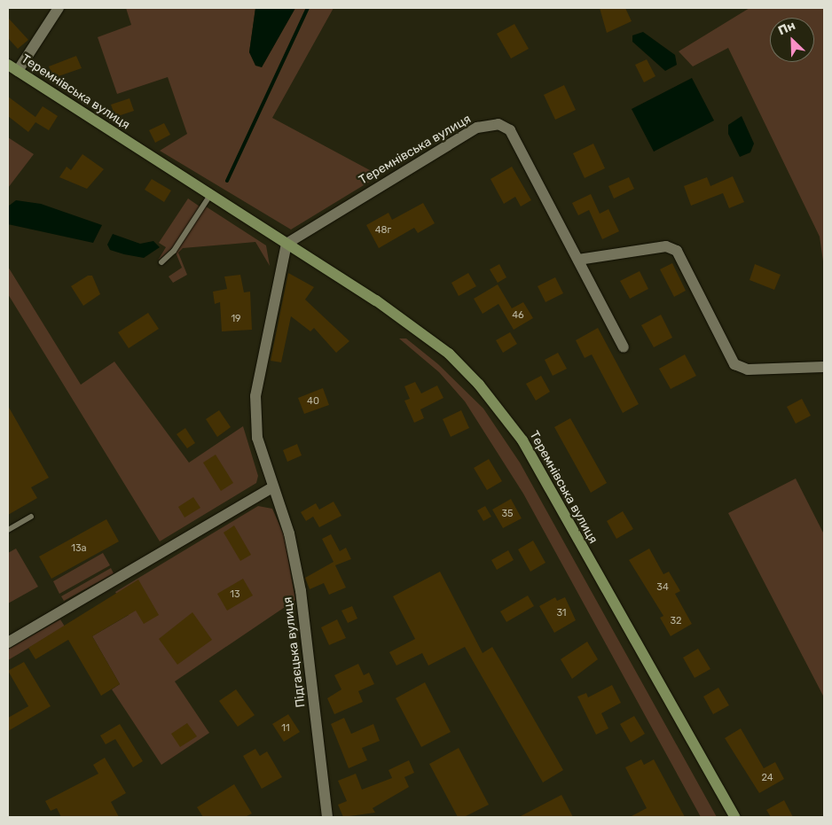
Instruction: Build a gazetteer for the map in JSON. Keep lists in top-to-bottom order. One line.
{"streets":{"street":["Теремнівська вулиця","Підгаєцька вулиця"]},"crossings":[["Теремнівська вулиця","Підгаєцька вулиця"]],"house_numbers":["48г","46","19","40","35","13а","34","13","31","32","11","24"],"north":"top left"}
